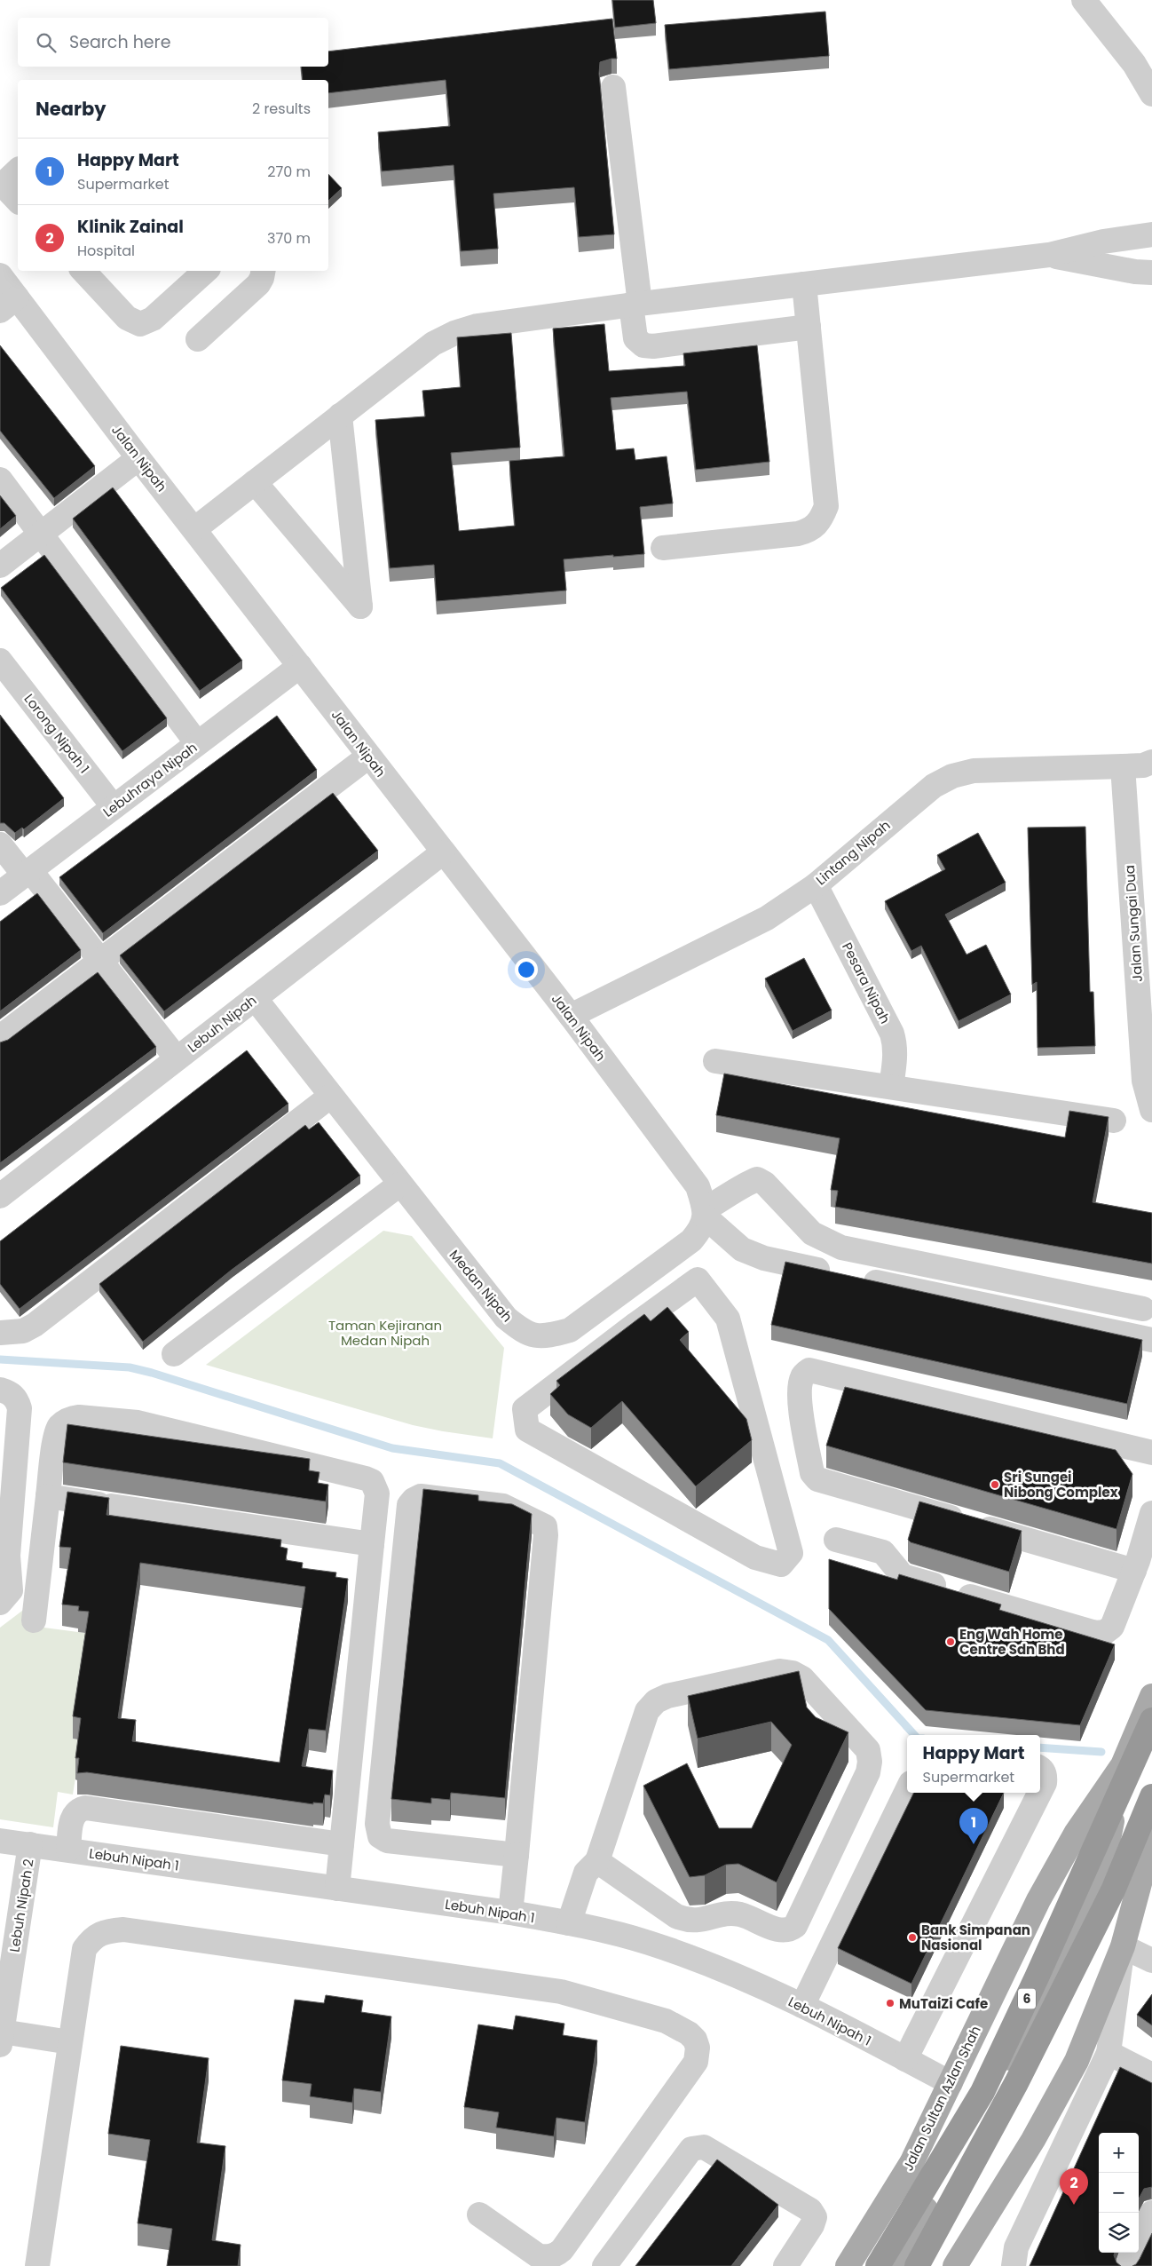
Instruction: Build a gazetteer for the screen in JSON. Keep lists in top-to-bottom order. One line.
{"streets":{"highway":["6","Jalan Sultan Azlan Shah"],"street":["Jalan Nipah","Lorong Nipah 1","Lebuhraya Nipah","Lintang Nipah","Jalan Sungai Dua","Pesara Nipah","Lebuh Nipah","Medan Nipah","Lebuh Nipah 1","Lebuh Nipah 2"]},"crossings":[["Jalan Nipah","Lebuhraya Nipah"],["Jalan Nipah","Lintang Nipah"],["Jalan Nipah","Lebuh Nipah"],["Jalan Nipah","Medan Nipah"],["Lorong Nipah 1","Lebuhraya Nipah"],["Lintang Nipah","Jalan Sungai Dua"],["Lintang Nipah","Pesara Nipah"],["Lebuh Nipah","Medan Nipah"],["Lebuh Nipah 1","Lebuh Nipah 2"],["Lebuh Nipah 1","Jalan Sultan Azlan Shah"]],"parks":["Taman Kejiranan Medan Nipah"],"places":["Sri Sungei Nibong Complex","Eng Wah Home Centre Sdn Bhd","Bank Simpanan Nasional","MuTaiZi Cafe"],"page":{"search":"Search here","heading":["Nearby","2 results"],"list":[{"mark":"1","name":"Happy Mart","note":"Supermarket","value":"270 m"},{"mark":"2","name":"Klinik Zainal","note":"Hospital","value":"370 m"}],"popup":["Happy Mart","Supermarket"],"pins":["1","2"],"map_buttons":["+","−"]}}
